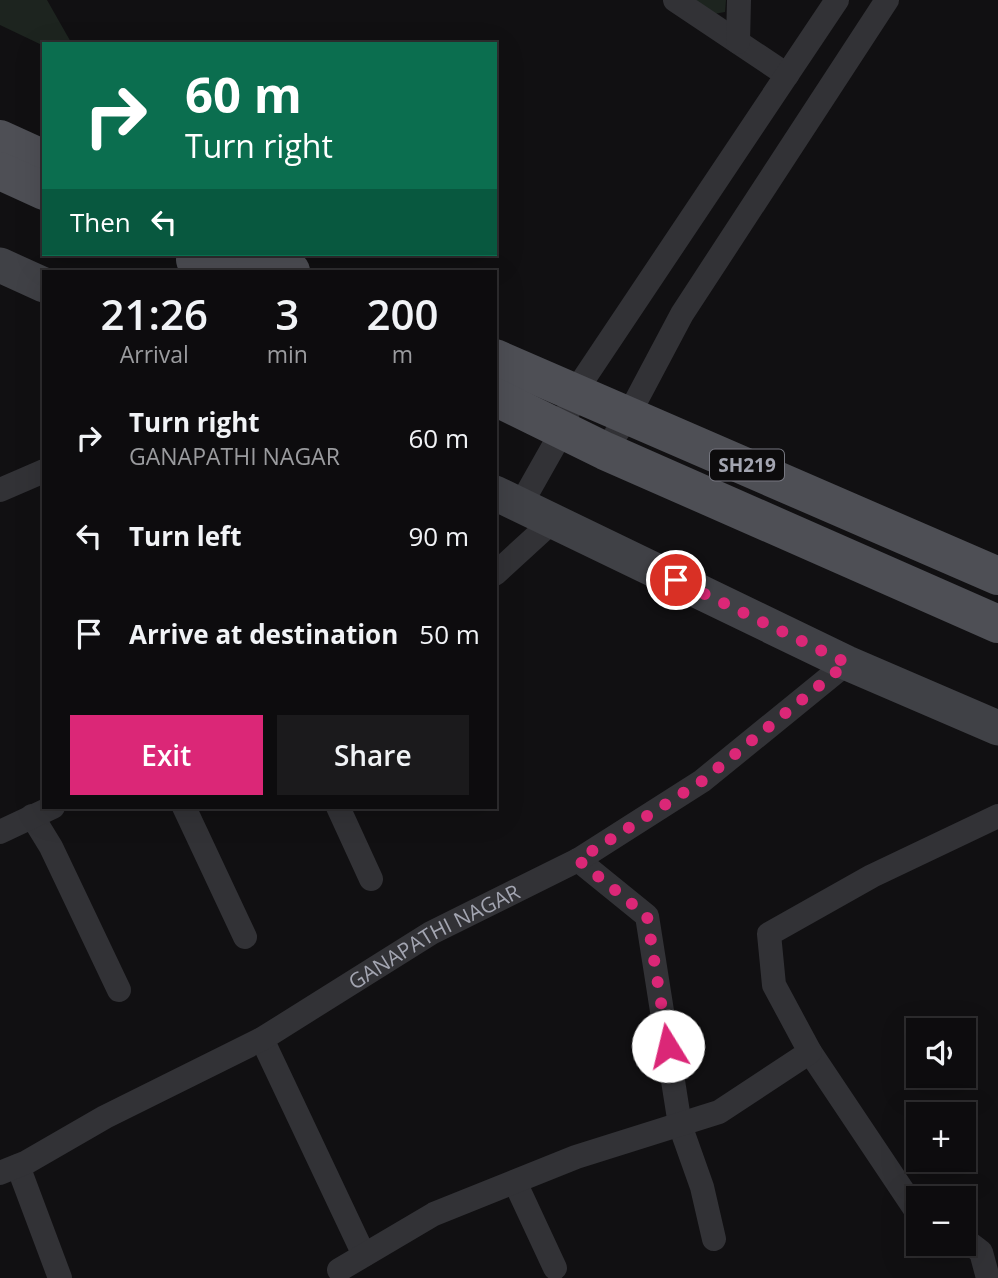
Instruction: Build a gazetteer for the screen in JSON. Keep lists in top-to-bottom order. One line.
{"streets":{"main road":["SH219"],"street":["GANAPATHI NAGAR"]},"page":{"turn":["60 m","Turn right"],"then":"Then","eta":["21:26","Arrival","3","min","200","m"],"list":[{"name":"Turn right","note":"GANAPATHI NAGAR","value":"60 m"},{"name":"Turn left","value":"90 m"},{"name":"Arrive at destination","value":"50 m"}],"buttons":["Exit","Share"],"map_buttons":["+","−"]}}
